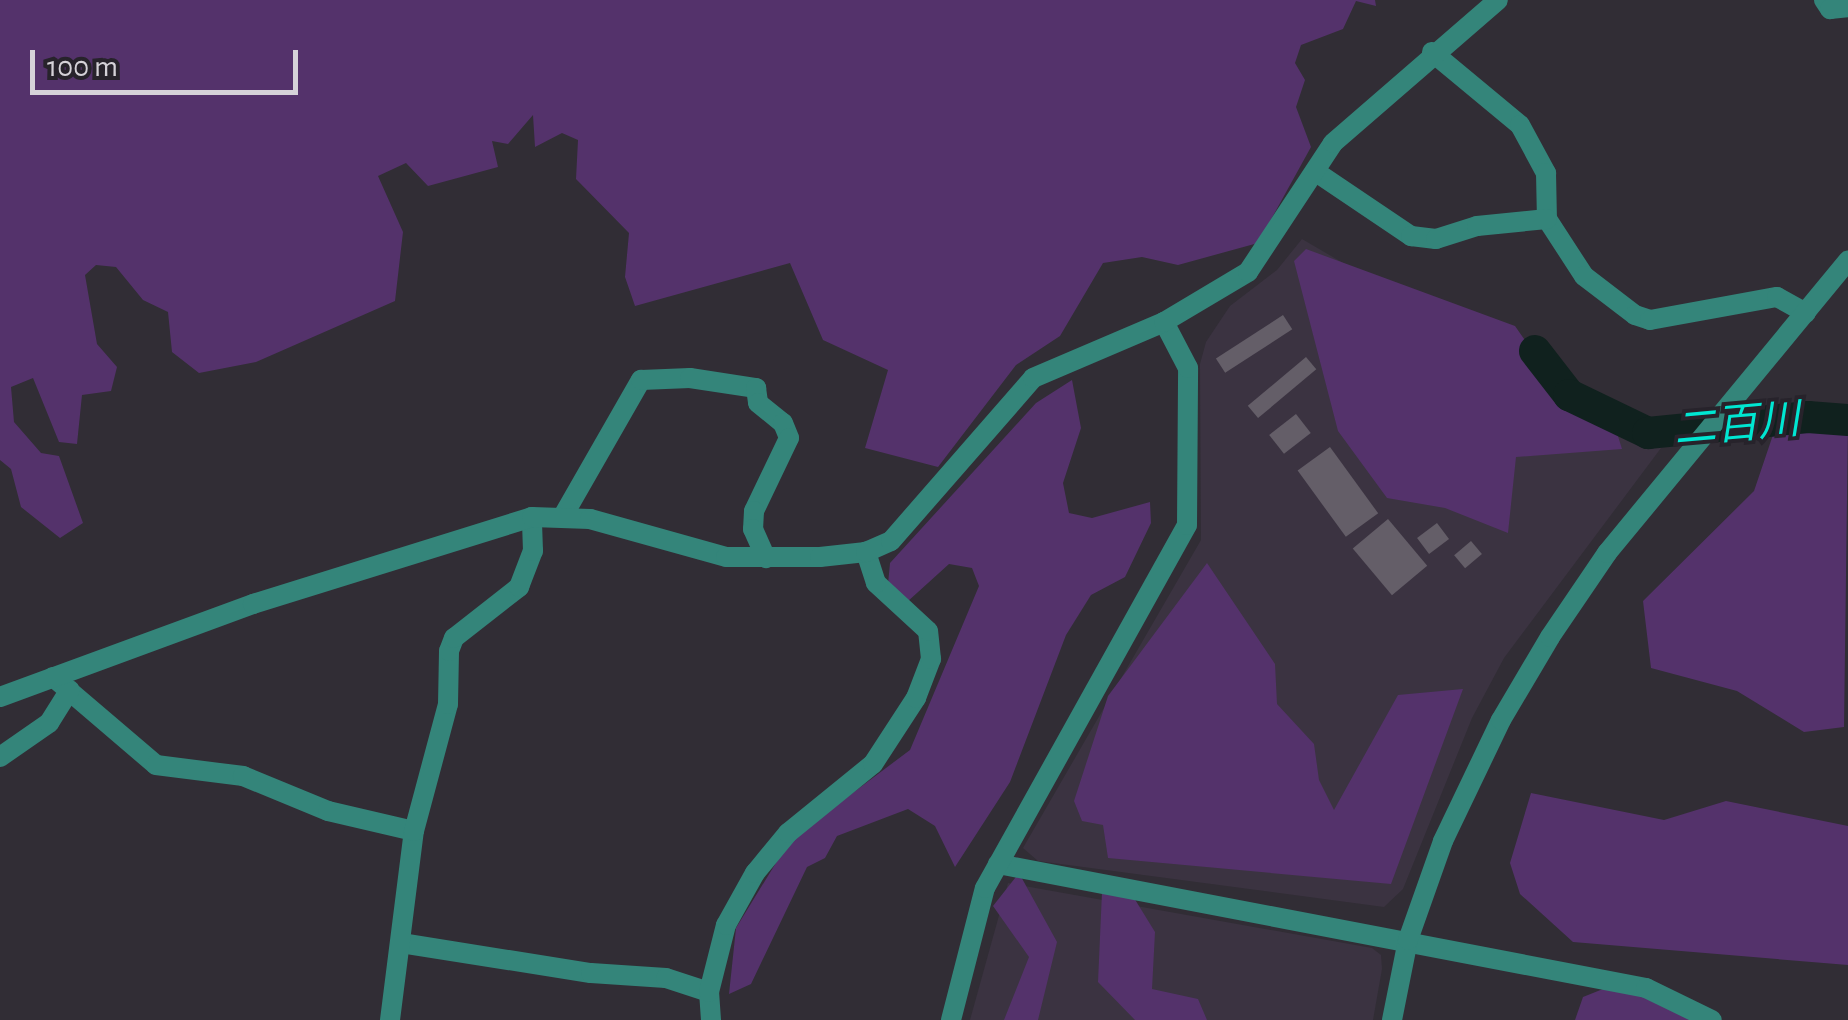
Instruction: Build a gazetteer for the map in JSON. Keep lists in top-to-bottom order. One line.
{"water":["二百川"],"scale_bar":"100 m"}
